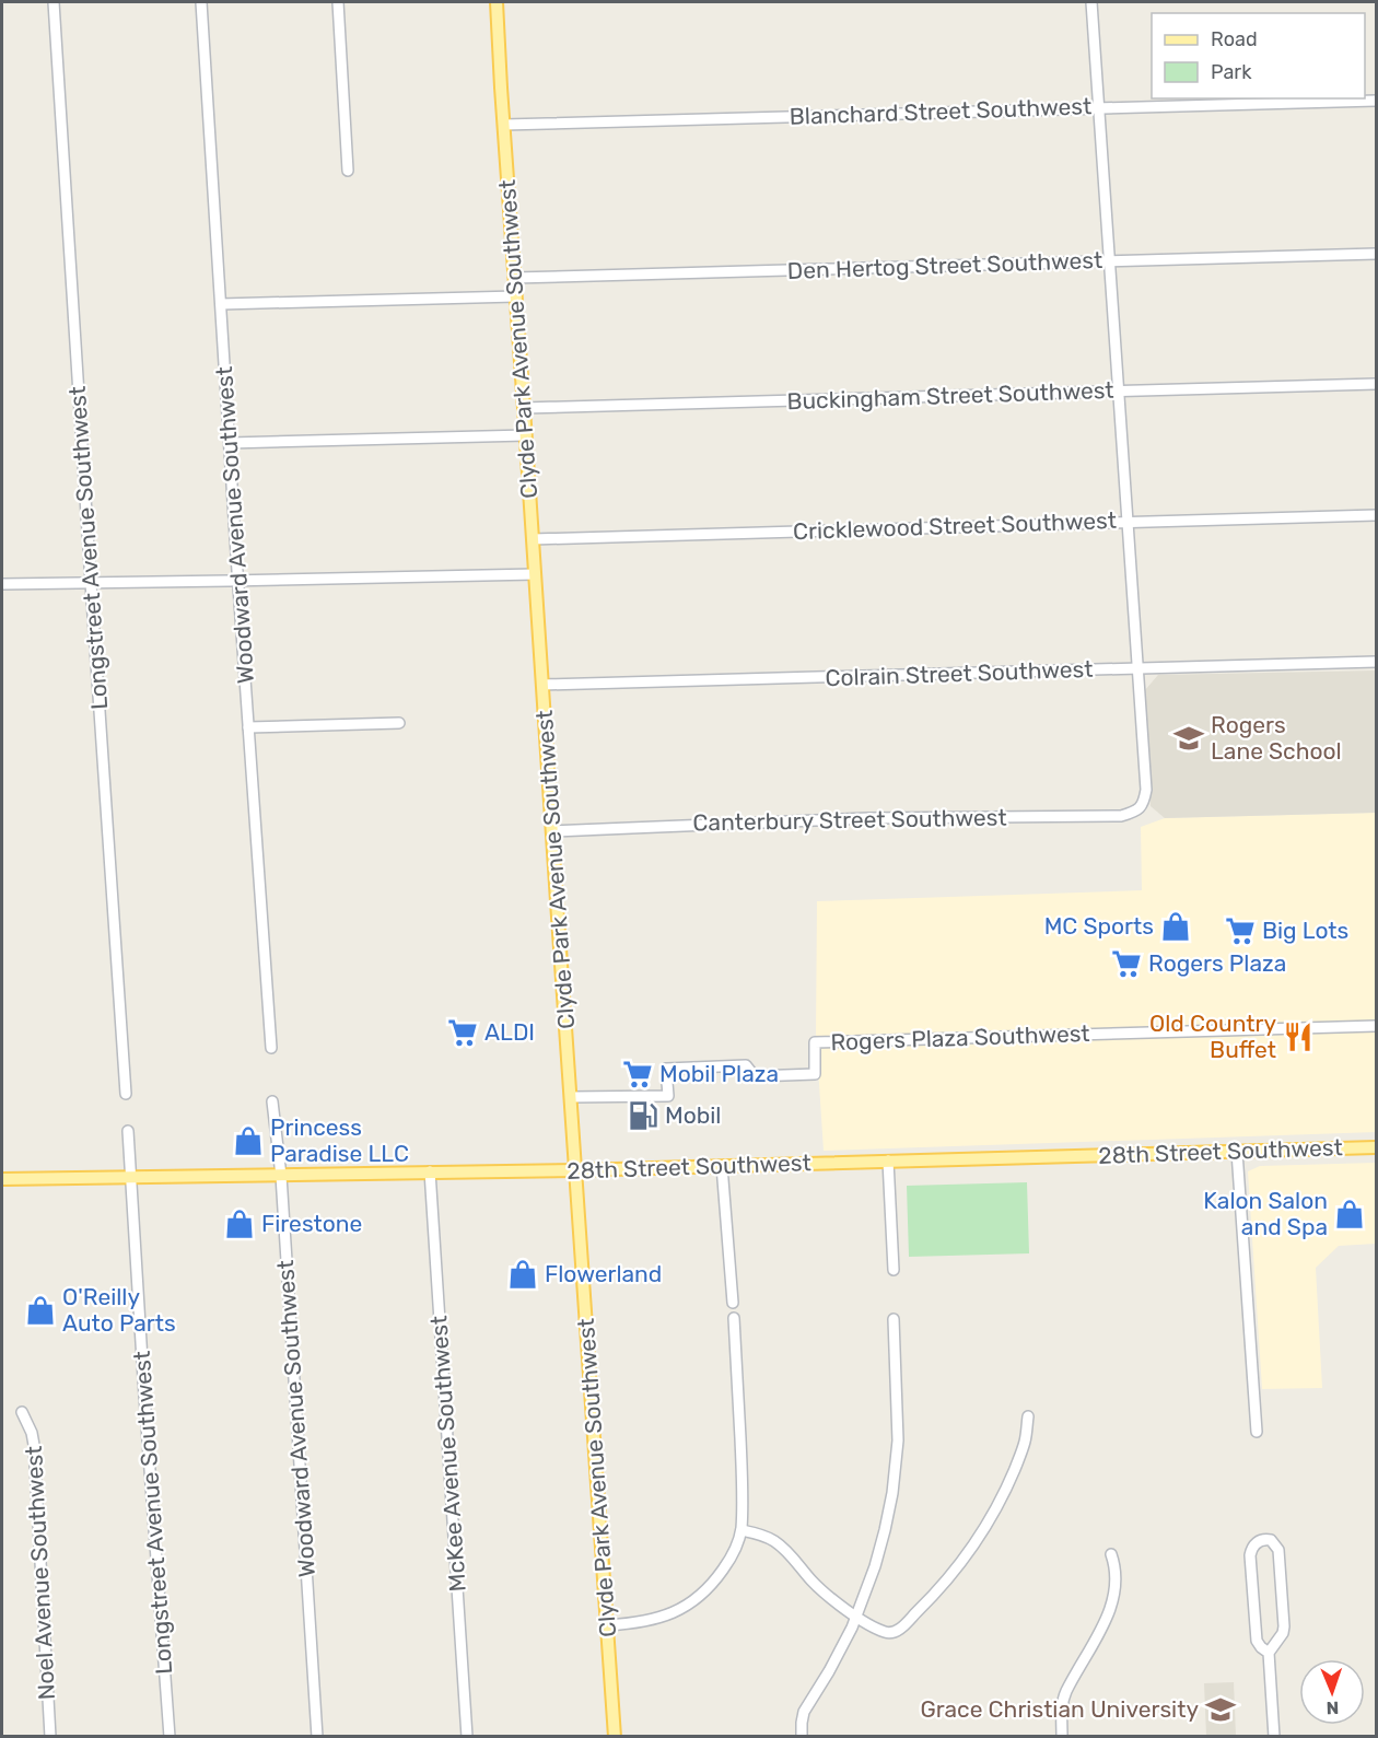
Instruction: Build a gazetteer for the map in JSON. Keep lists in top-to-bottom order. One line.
{"streets":{"main road":["Clyde Park Avenue Southwest","28th Street Southwest"],"street":["Blanchard Street Southwest","Den Hertog Street Southwest","Buckingham Street Southwest","Woodward Avenue Southwest","Cricklewood Street Southwest","Longstreet Avenue Southwest","Colrain Street Southwest","Canterbury Street Southwest","Rogers Plaza Southwest","McKee Avenue Southwest","Noel Avenue Southwest"]},"crossings":[["Blanchard Street Southwest","Clyde Park Avenue Southwest"],["Den Hertog Street Southwest","Clyde Park Avenue Southwest"],["Clyde Park Avenue Southwest","Buckingham Street Southwest"],["Clyde Park Avenue Southwest","Cricklewood Street Southwest"],["Clyde Park Avenue Southwest","Colrain Street Southwest"],["Clyde Park Avenue Southwest","Canterbury Street Southwest"],["Clyde Park Avenue Southwest","Rogers Plaza Southwest"],["Clyde Park Avenue Southwest","28th Street Southwest"],["Woodward Avenue Southwest","28th Street Southwest"],["Longstreet Avenue Southwest","28th Street Southwest"],["Colrain Street Southwest","Canterbury Street Southwest"],["28th Street Southwest","McKee Avenue Southwest"]],"places":{"school or university":["Rogers Lane School","Grace Christian University"],"shop":["MC Sports","Princess Paradise LLC","Kalon Salon and Spa","Firestone","Flowerland","O'Reilly Auto Parts"],"supermarket":["Big Lots","Rogers Plaza","ALDI","Mobil Plaza"],"restaurant":["Old Country Buffet"],"fuel station":["Mobil"]},"legend":["Road","Park"],"north":"bottom"}
